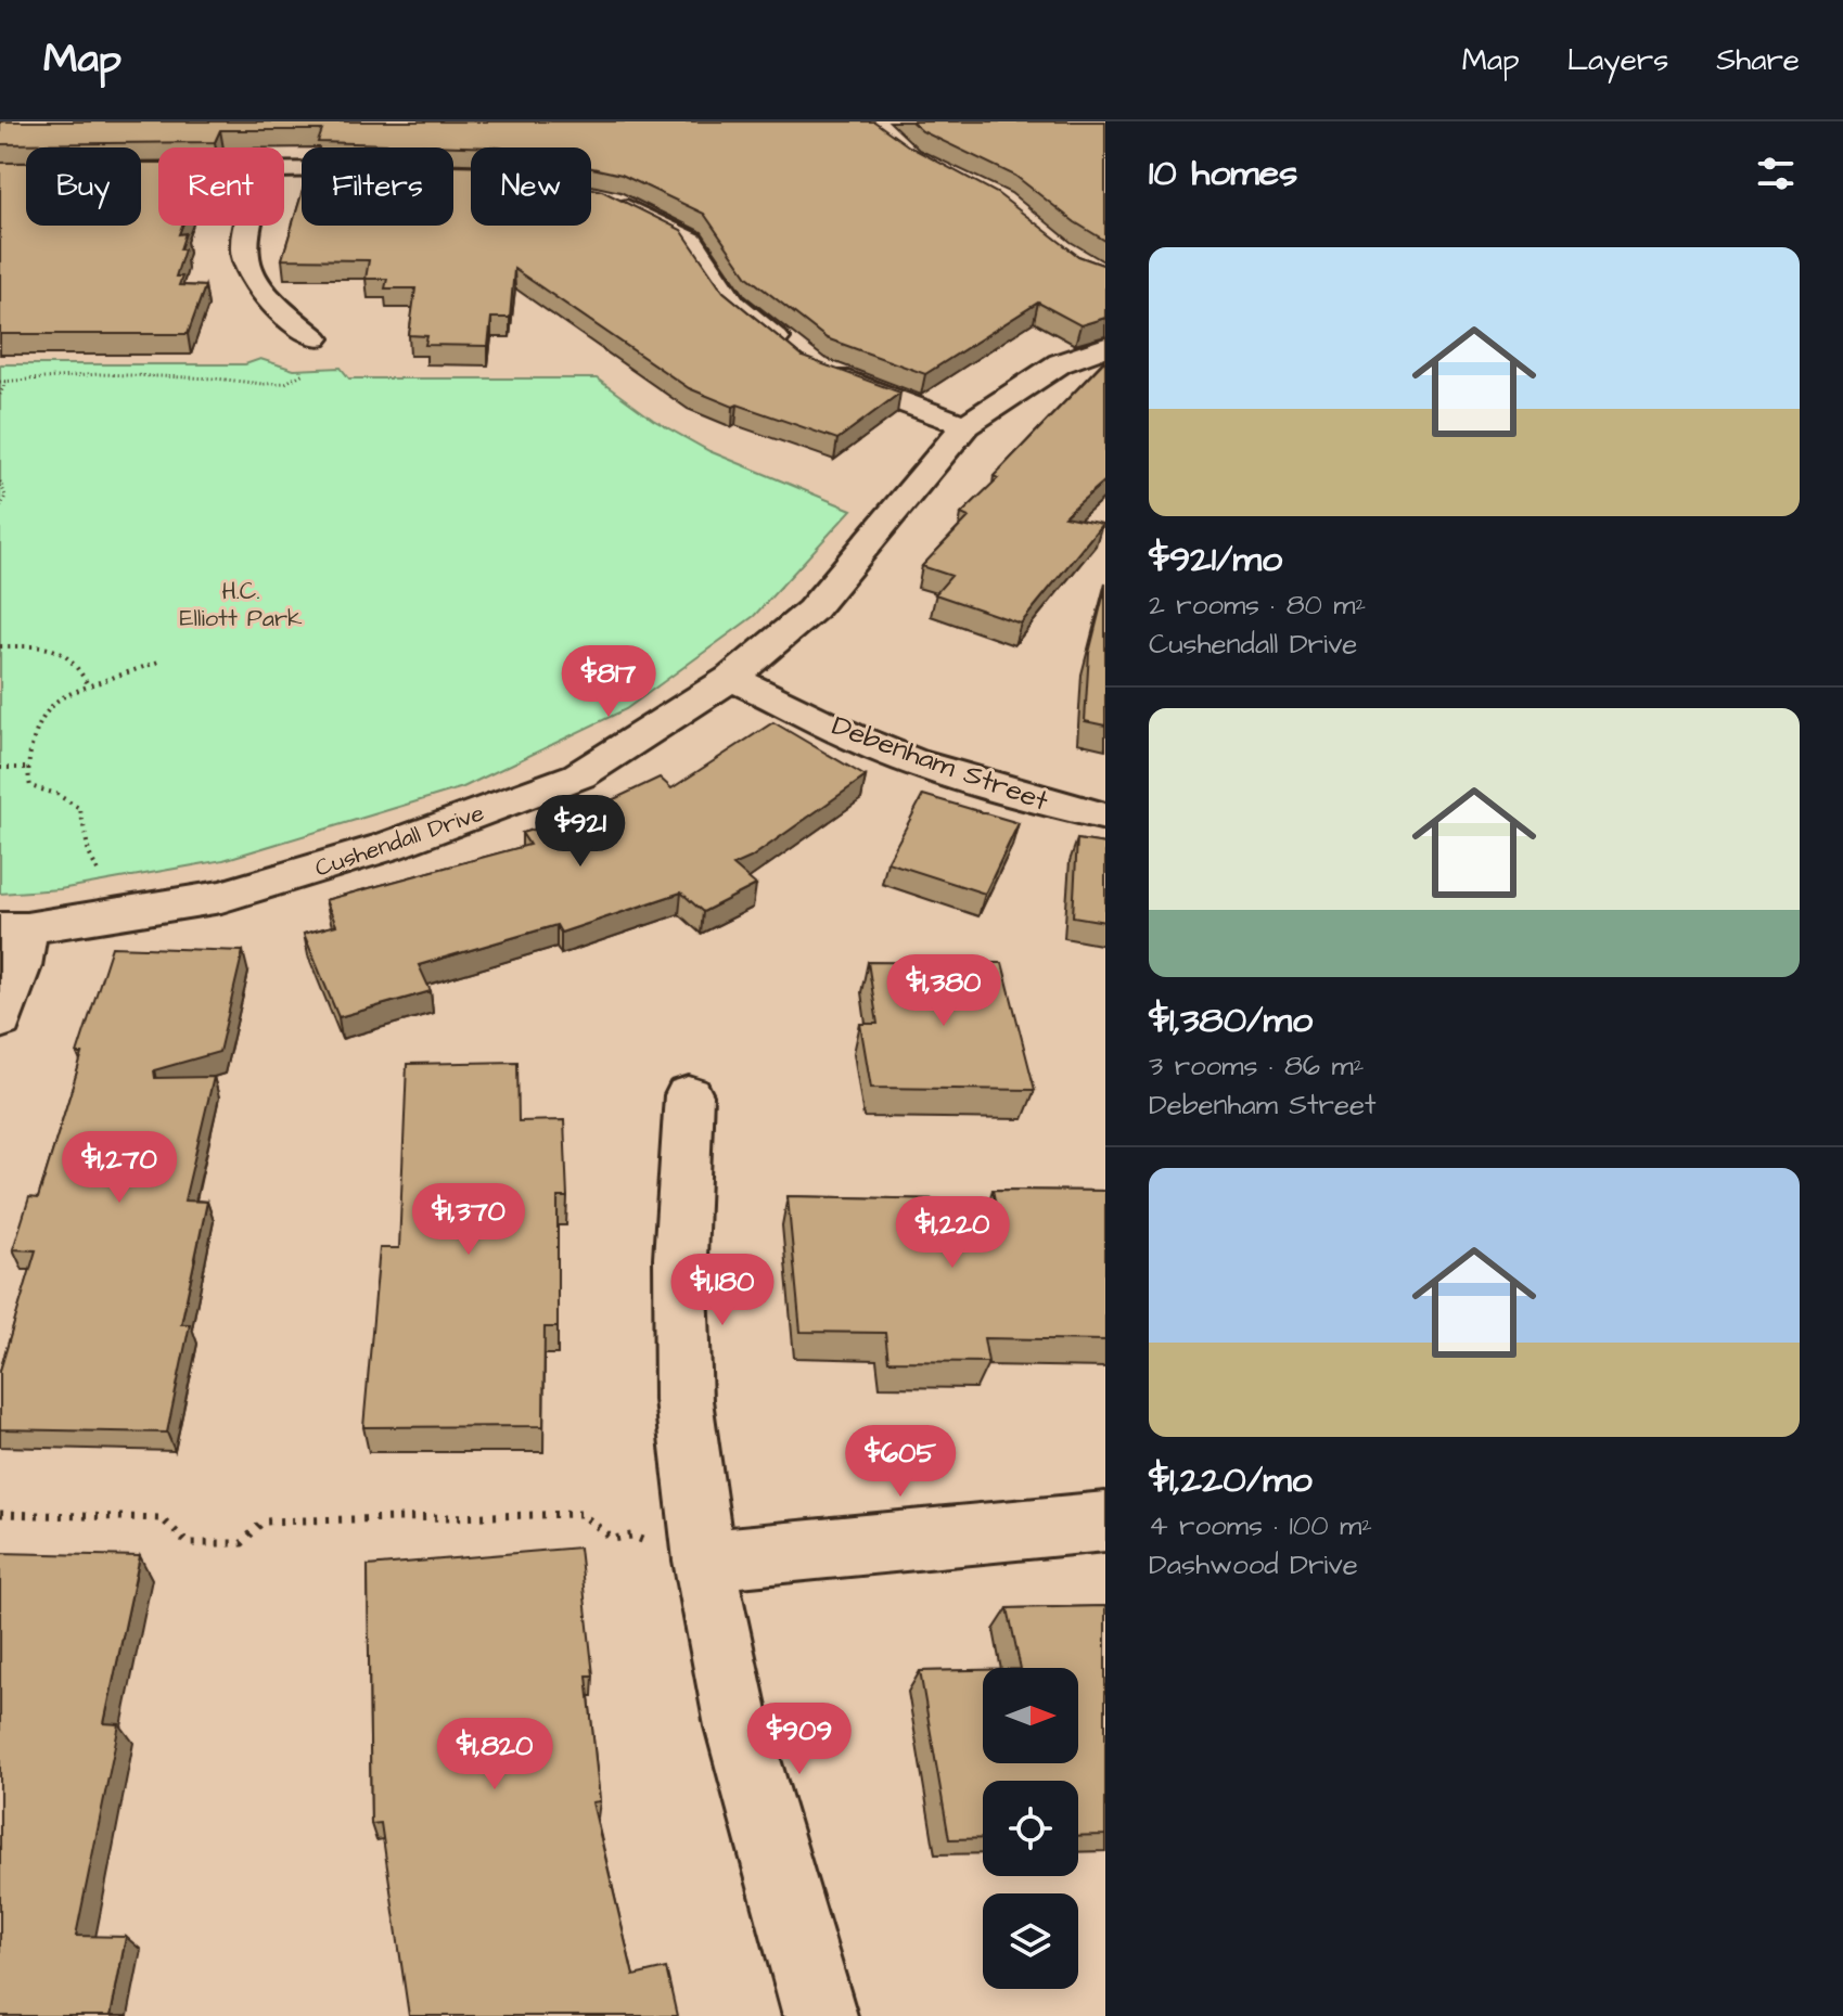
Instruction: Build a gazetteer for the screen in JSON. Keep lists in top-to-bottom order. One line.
{"streets":{"street":["Debenham Street","Cushendall Drive"]},"crossings":[["Debenham Street","Cushendall Drive"]],"parks":["H.C. Elliott Park"],"north":"right","page":{"header":"Map","nav":["Map","Layers","Share"],"heading":"10 homes","chip":["Buy","Rent","Filters","New"],"list":[{"name":"$921/mo","note":"2 rooms · 80 m² · Cushendall Drive"},{"name":"$1,380/mo","note":"3 rooms · 86 m² · Debenham Street"},{"name":"$1,220/mo","note":"4 rooms · 100 m² · Dashwood Drive"}],"price":["$817","$921","$1,380","$1,270","$1,370","$1,220","$1,180","$605","$909","$1,820"]}}
